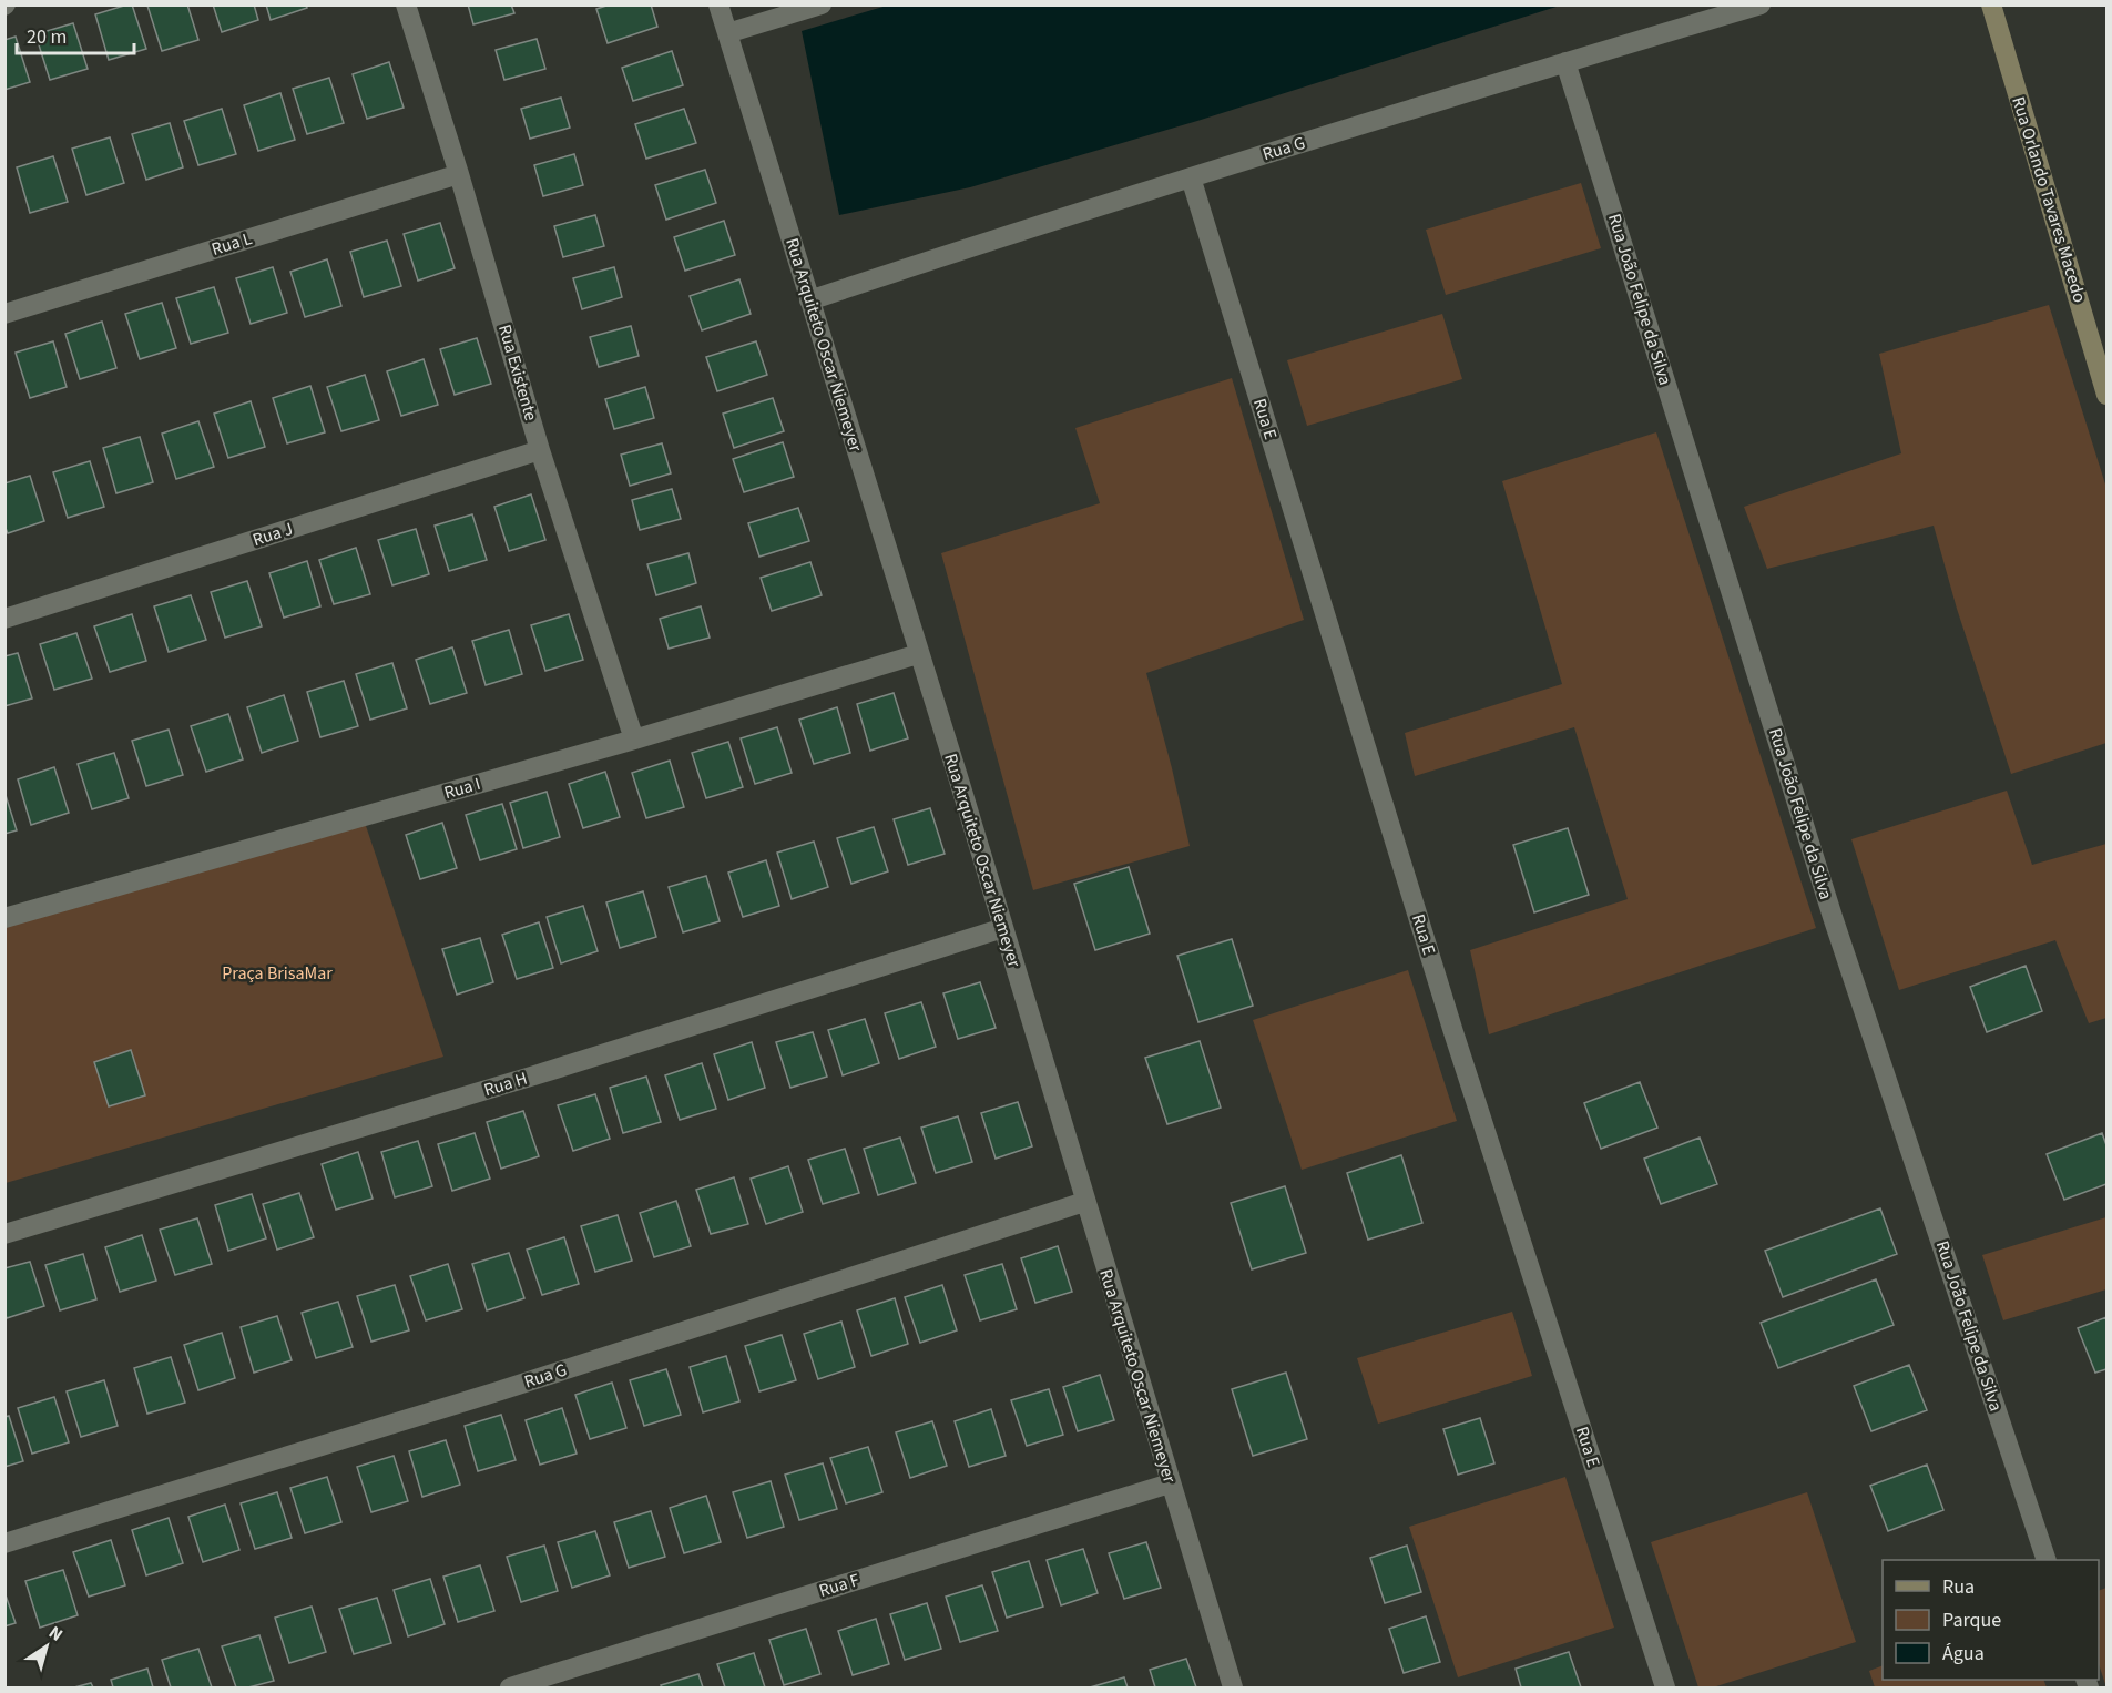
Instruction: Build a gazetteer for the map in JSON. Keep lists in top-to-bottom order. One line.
{"streets":{"street":["Rua G","Rua Orlando Tavares Macedo","Rua L","Rua João Felipe da Silva","Rua Arquiteto Oscar Niemeyer","Rua Existente","Rua E","Rua J","Rua I","Rua H","Rua F"]},"crossings":[["Rua G","Rua João Felipe da Silva"],["Rua G","Rua Arquiteto Oscar Niemeyer"],["Rua G","Rua E"],["Rua L","Rua Existente"],["Rua Arquiteto Oscar Niemeyer","Rua I"],["Rua Arquiteto Oscar Niemeyer","Rua H"],["Rua Arquiteto Oscar Niemeyer","Rua F"],["Rua Existente","Rua J"],["Rua Existente","Rua I"]],"parks":["Praça BrisaMar"],"legend":["Rua","Parque","Água"],"scale_bar":"20 m","north":"top right"}
